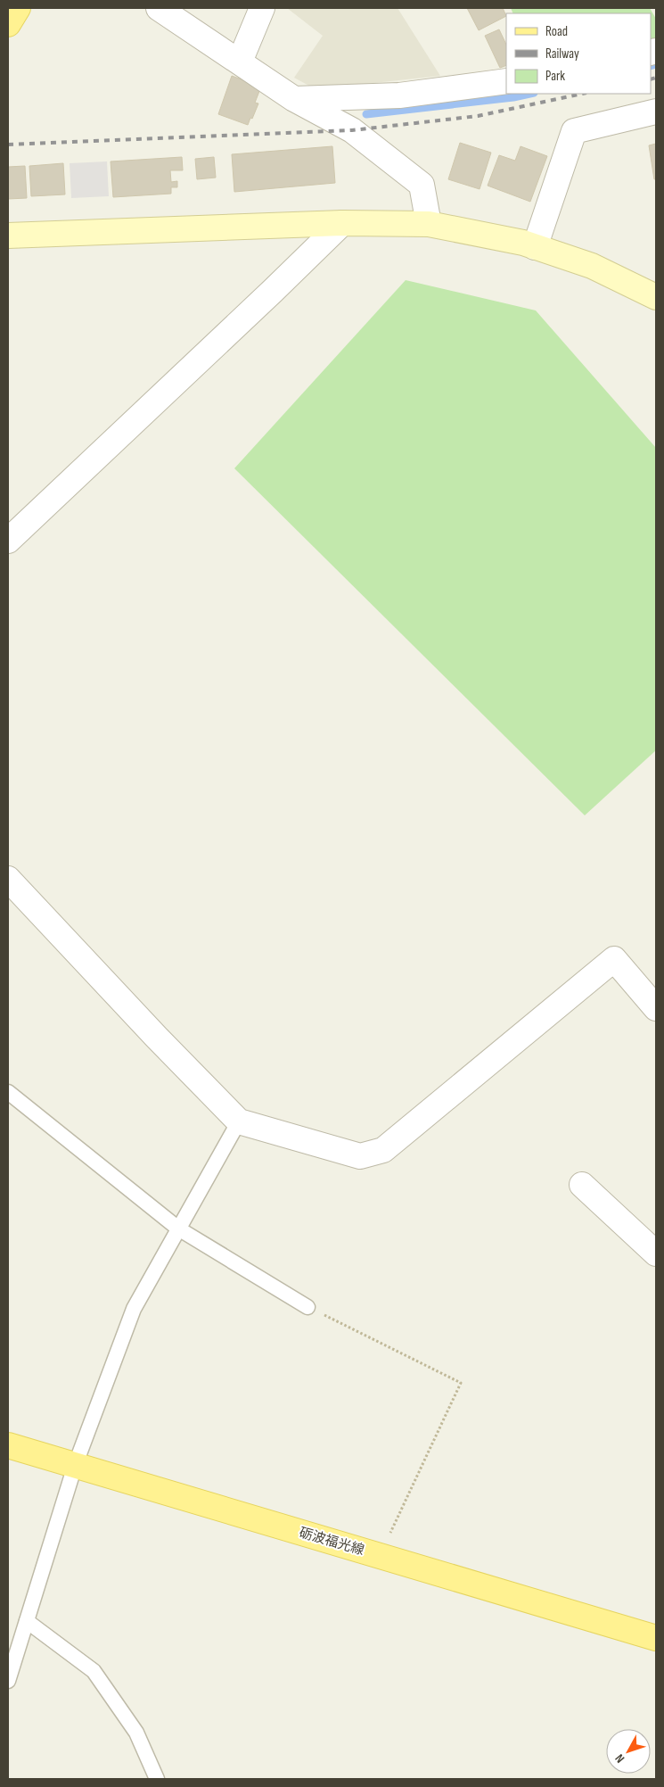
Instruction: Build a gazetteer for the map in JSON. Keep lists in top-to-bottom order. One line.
{"streets":{"main road":["砺波福光線"]},"legend":["Road","Railway","Park"],"north":"bottom left"}
